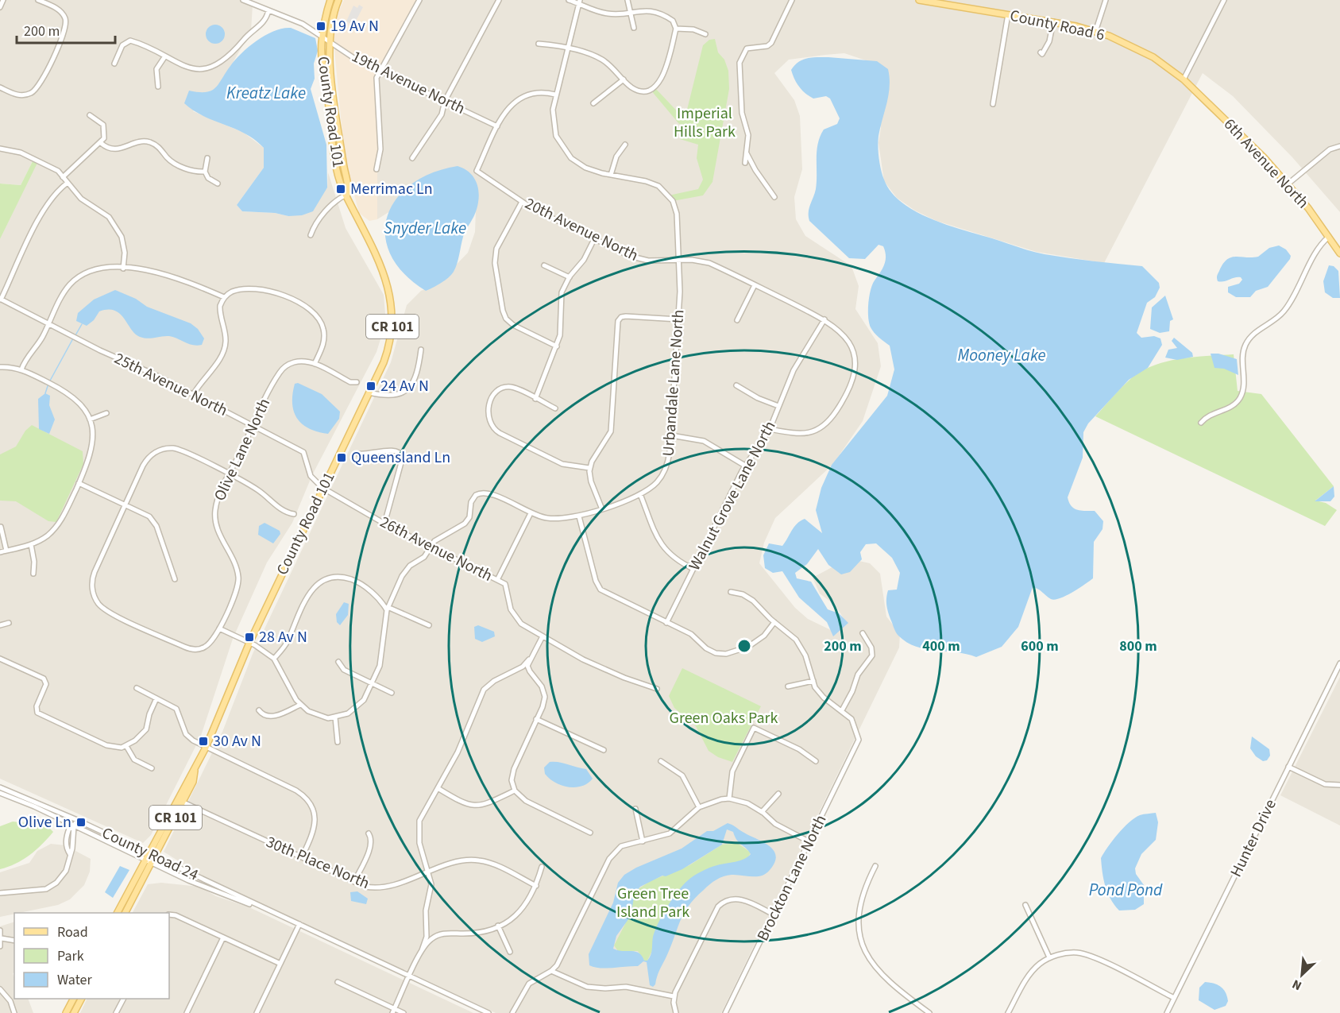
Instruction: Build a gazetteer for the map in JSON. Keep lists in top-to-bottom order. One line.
{"streets":{"main road":["County Road 6","County Road 101","6th Avenue North","CR 101"],"street":["19th Avenue North","20th Avenue North","Urbandale Lane North","25th Avenue North","Olive Lane North","Walnut Grove Lane North","26th Avenue North","Hunter Drive","County Road 24","30th Place North","Brockton Lane North"]},"crossings":[["County Road 6","6th Avenue North"],["19th Avenue North","County Road 101"],["19th Avenue North","20th Avenue North"],["County Road 101","25th Avenue North"],["County Road 101","26th Avenue North"],["County Road 101","County Road 24"],["County Road 101","30th Place North"],["20th Avenue North","Urbandale Lane North"],["20th Avenue North","Walnut Grove Lane North"],["Urbandale Lane North","26th Avenue North"],["25th Avenue North","Olive Lane North"],["25th Avenue North","26th Avenue North"]],"water":["Kreatz Lake","Snyder Lake","Mooney Lake","Pond Pond"],"parks":["Imperial Hills Park","Green Oaks Park","Green Tree Island Park"],"places":{"transit":["19 Av N","Merrimac Ln","24 Av N","Queensland Ln","28 Av N","30 Av N","Olive Ln"]},"legend":["Road","Park","Water"],"scale_bar":"200 m","north":"bottom left","rings":["200 m","400 m","600 m","800 m"]}
